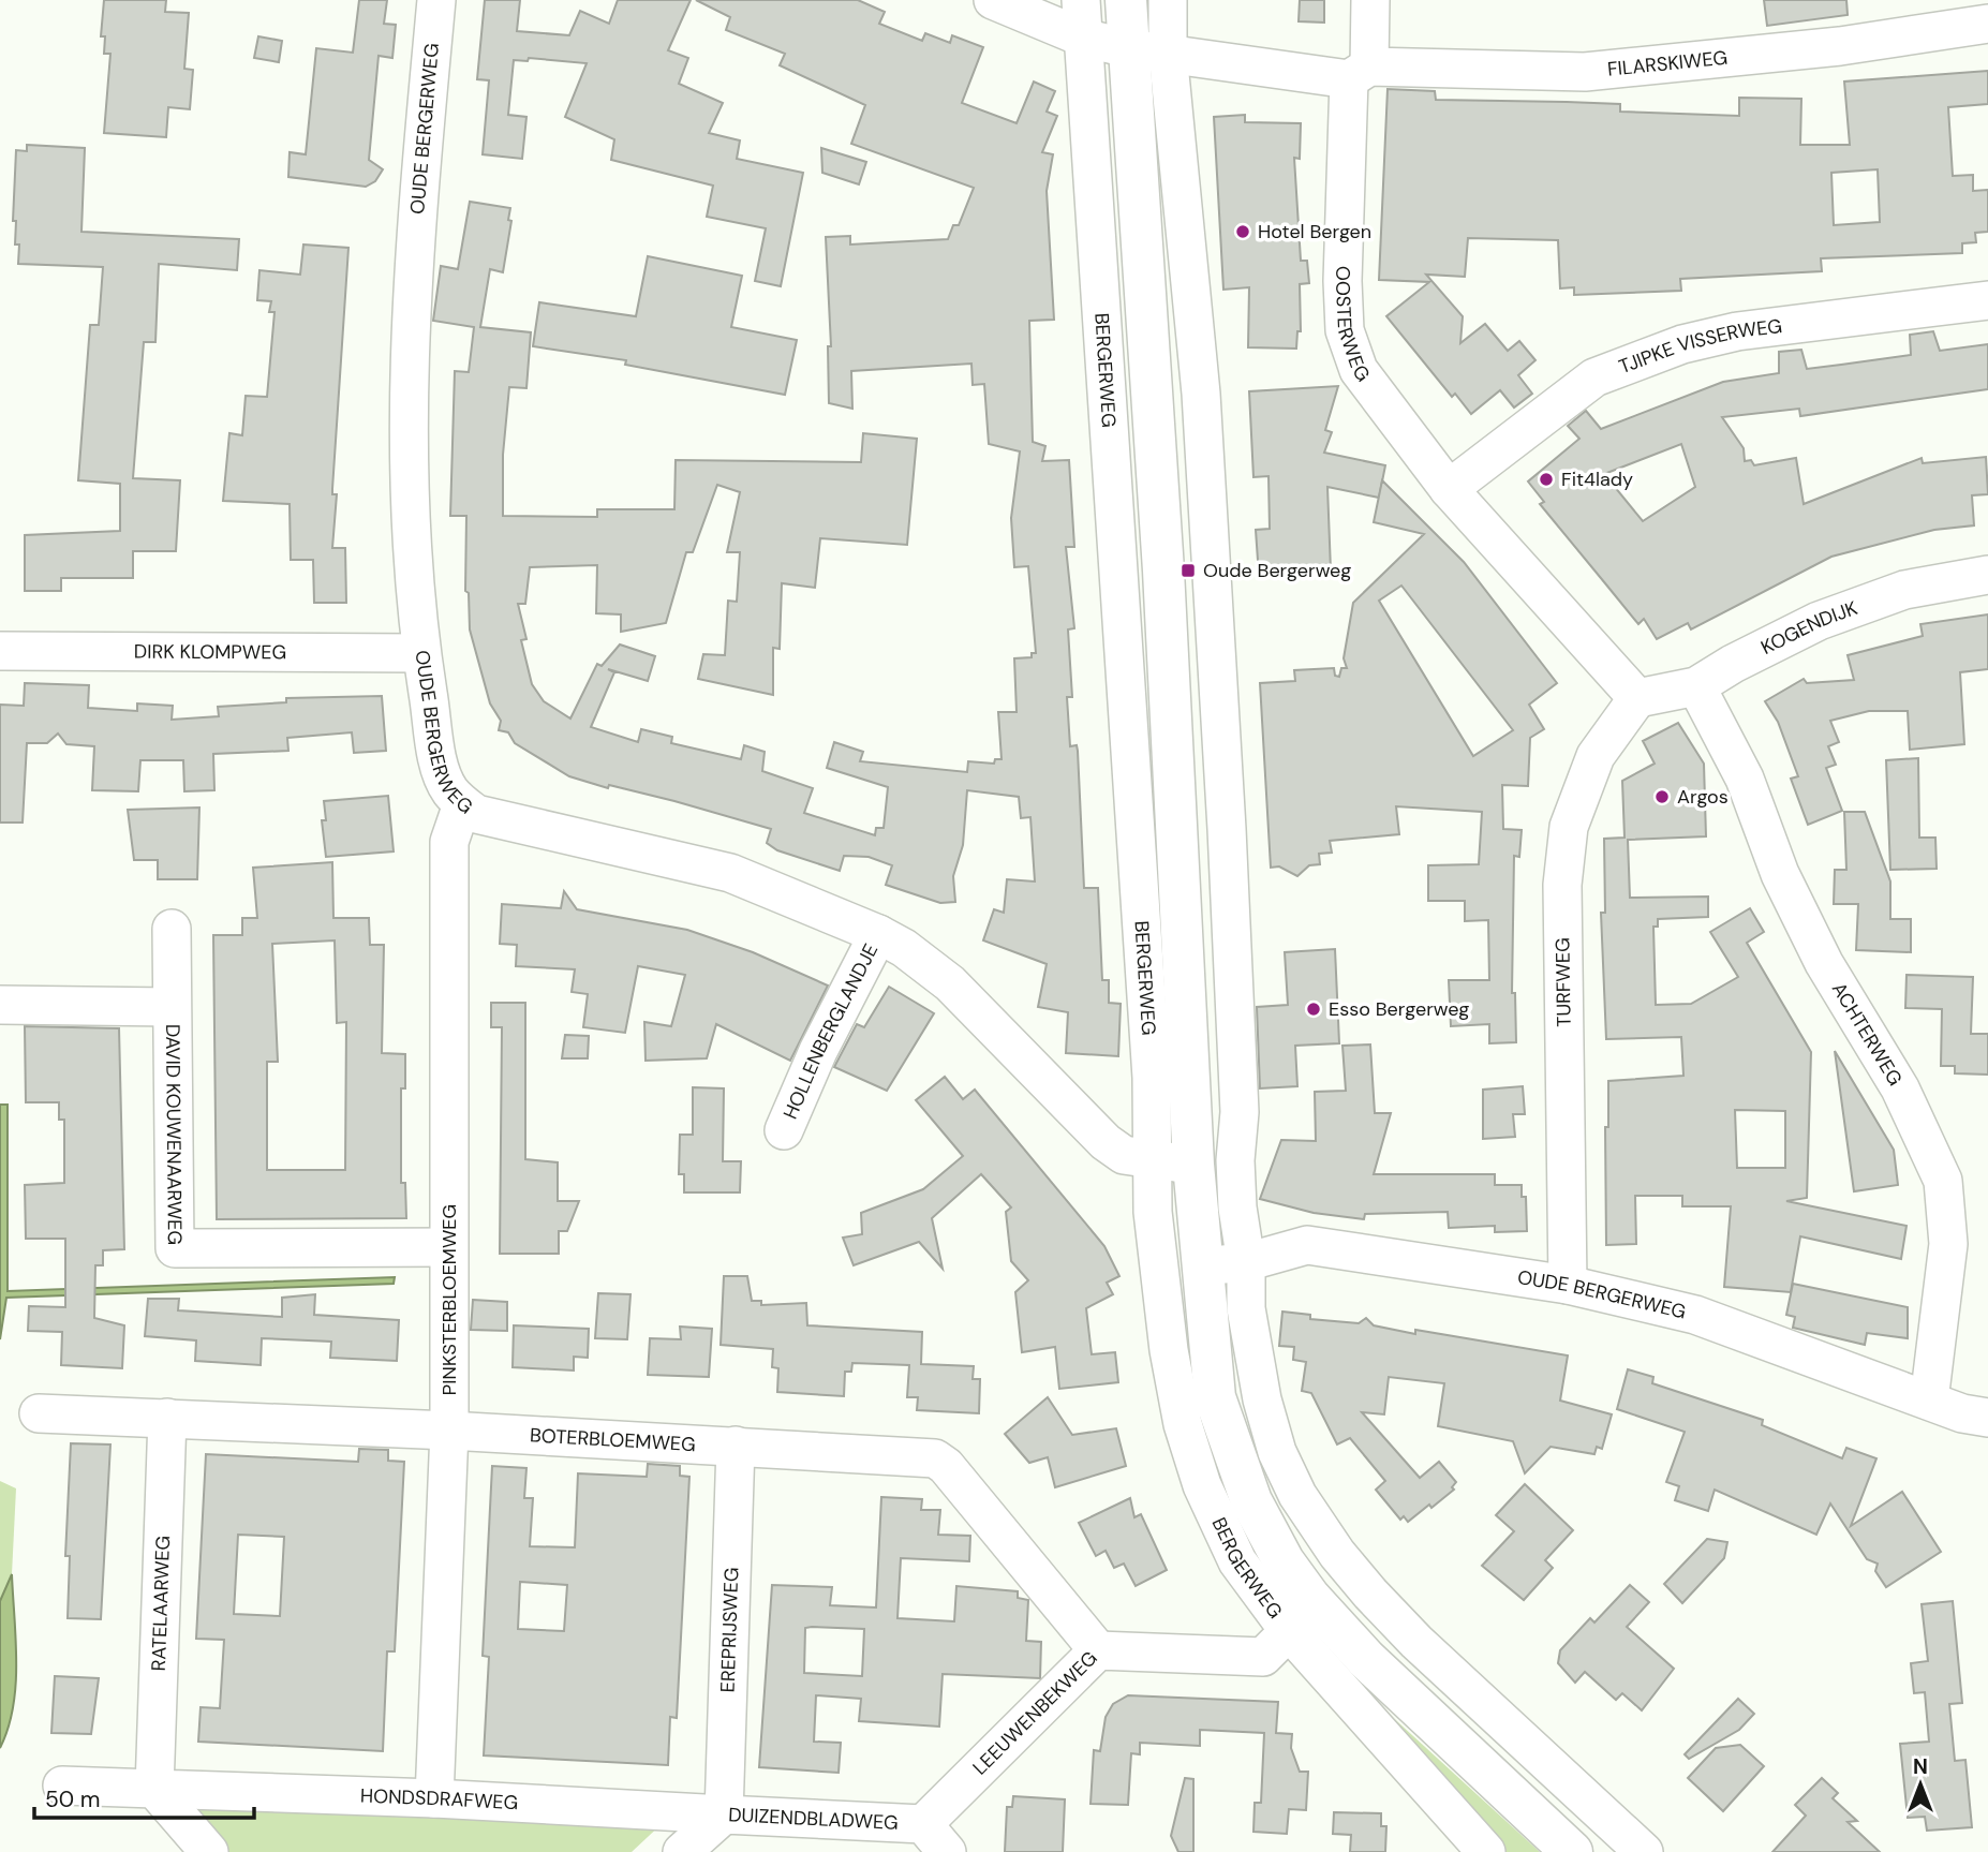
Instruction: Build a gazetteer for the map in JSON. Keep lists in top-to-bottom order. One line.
{"streets":{"main road":["BERGERWEG"],"street":["FILARSKIWEG","OUDE BERGERWEG","OOSTERWEG","TJIPKE VISSERWEG","KOGENDIJK","DIRK KLOMPWEG","TURFWEG","HOLLENBERGLANDJE","ACHTERWEG","DAVID KOUWENAARWEG","PINKSTERBLOEMWEG","BOTERBLOEMWEG","RATELAARWEG","EREPRIJSWEG","LEEUWENBEKWEG","HONDSDRAFWEG","DUIZENDBLADWEG"]},"crossings":[["FILARSKIWEG","OOSTERWEG"],["OUDE BERGERWEG","BERGERWEG"],["OUDE BERGERWEG","DIRK KLOMPWEG"],["OUDE BERGERWEG","TURFWEG"],["OUDE BERGERWEG","HOLLENBERGLANDJE"],["OUDE BERGERWEG","ACHTERWEG"],["OUDE BERGERWEG","PINKSTERBLOEMWEG"],["OOSTERWEG","TJIPKE VISSERWEG"],["OOSTERWEG","KOGENDIJK"],["OOSTERWEG","TURFWEG"],["BERGERWEG","LEEUWENBEKWEG"],["KOGENDIJK","TURFWEG"],["KOGENDIJK","ACHTERWEG"],["DAVID KOUWENAARWEG","PINKSTERBLOEMWEG"],["PINKSTERBLOEMWEG","BOTERBLOEMWEG"],["PINKSTERBLOEMWEG","HONDSDRAFWEG"],["BOTERBLOEMWEG","RATELAARWEG"],["BOTERBLOEMWEG","EREPRIJSWEG"],["BOTERBLOEMWEG","LEEUWENBEKWEG"],["RATELAARWEG","HONDSDRAFWEG"],["EREPRIJSWEG","HONDSDRAFWEG"],["EREPRIJSWEG","DUIZENDBLADWEG"],["LEEUWENBEKWEG","DUIZENDBLADWEG"],["HONDSDRAFWEG","DUIZENDBLADWEG"]],"places":{"other":["Hotel Bergen","Fit4lady","Argos","Esso Bergerweg"],"transit":["Oude Bergerweg"]},"scale_bar":"50 m","north":"top"}
